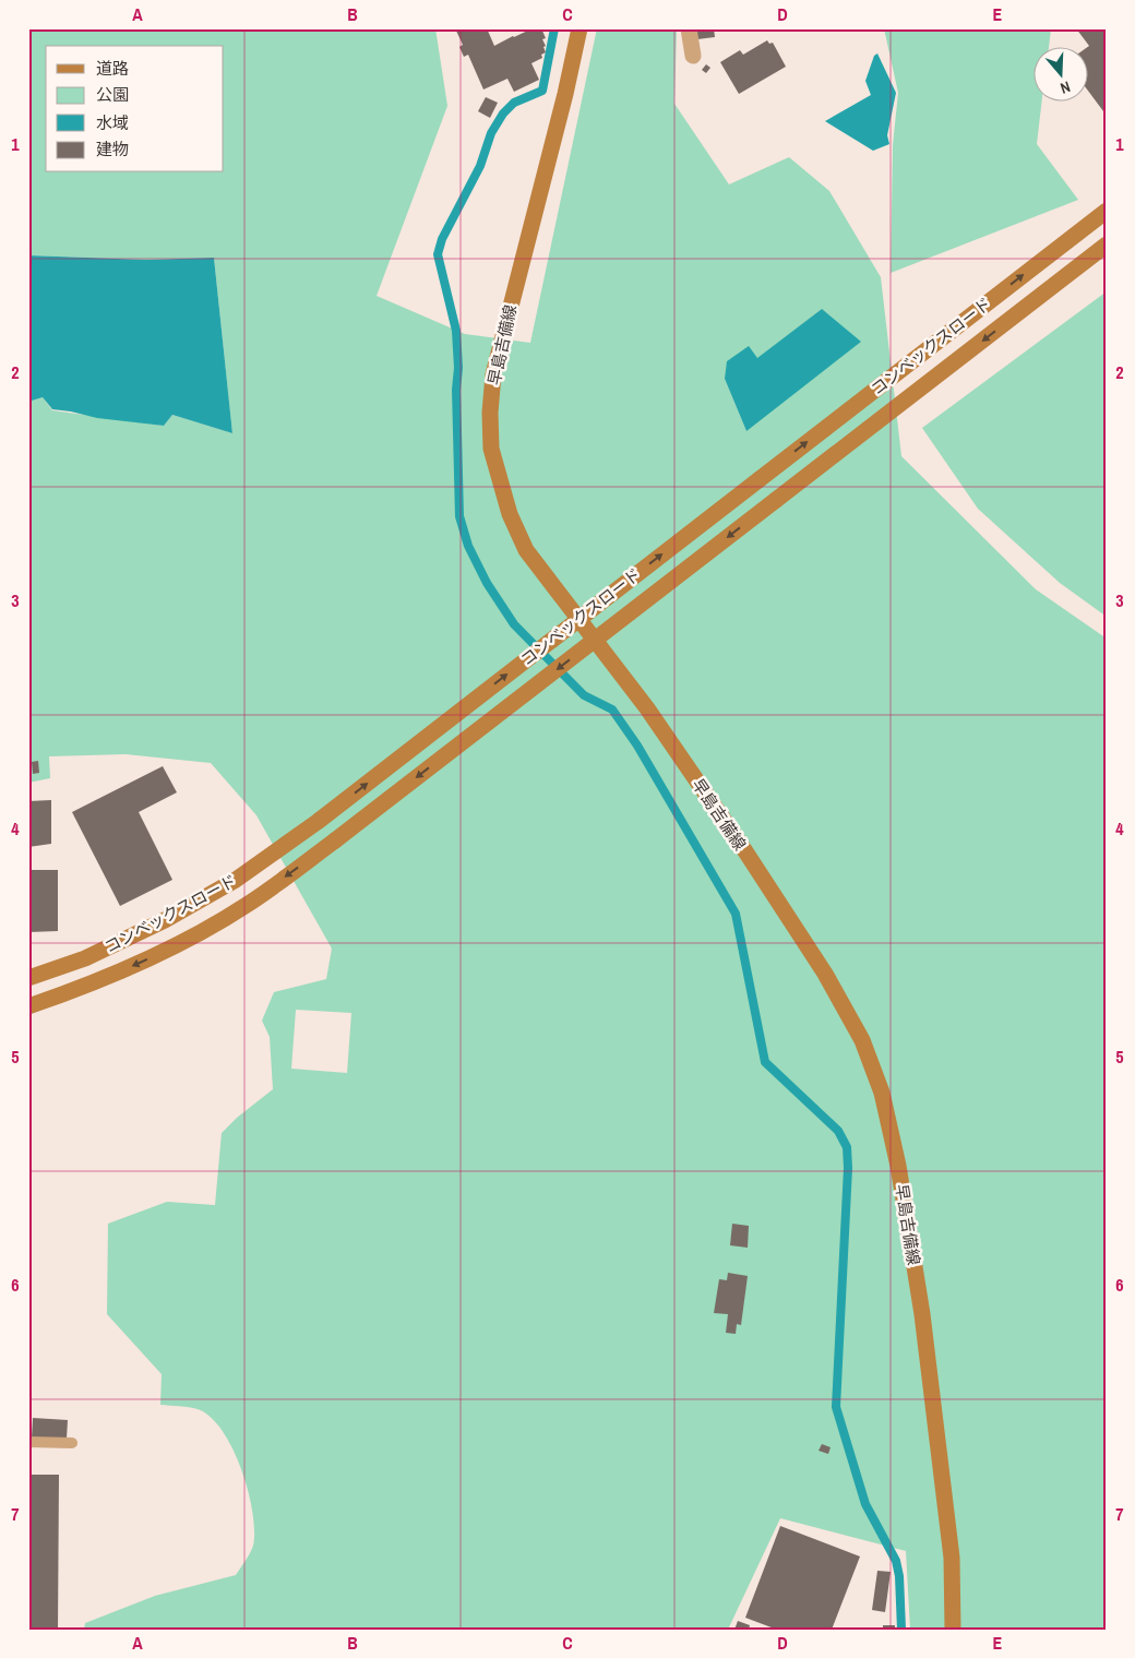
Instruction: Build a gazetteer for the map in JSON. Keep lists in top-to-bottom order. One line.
{"streets":{"street":["早島吉備線","コンベックスロード"]},"legend":["道路","公園","水域","建物"],"north":"bottom","grid":{"columns":["A","B","C","D","E"],"rows":["1","2","3","4","5","6","7"]}}
